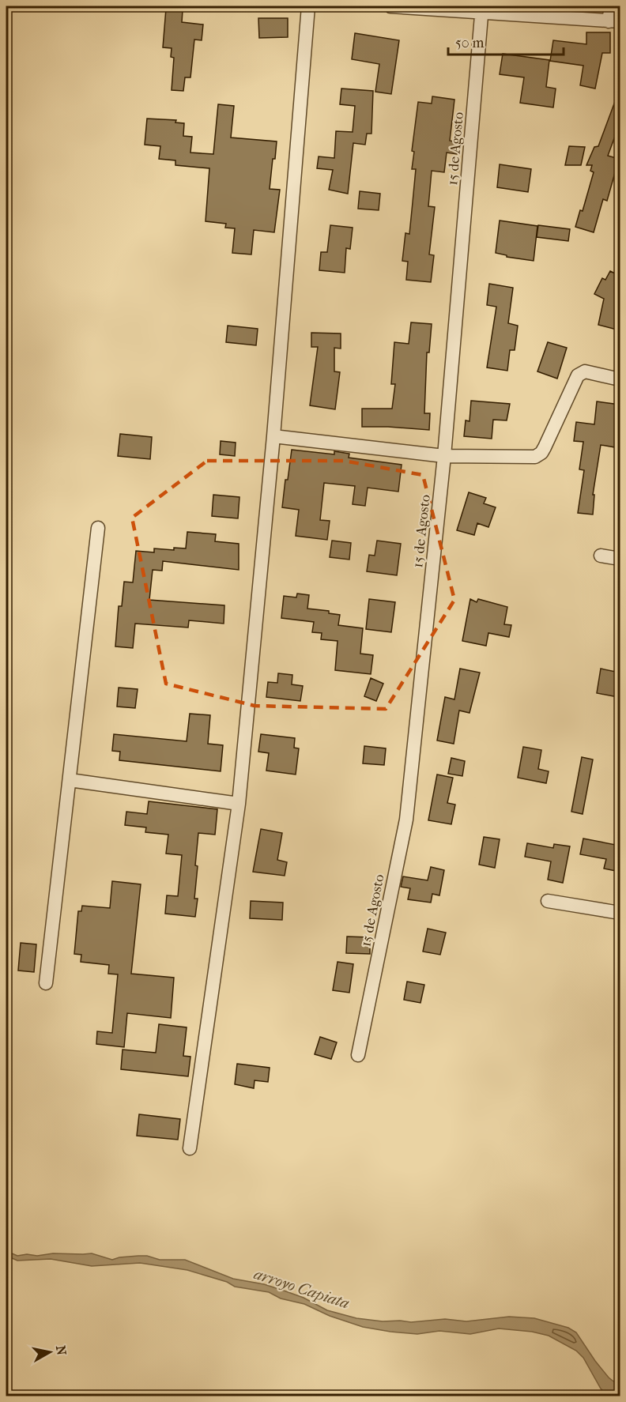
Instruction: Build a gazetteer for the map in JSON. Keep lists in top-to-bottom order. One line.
{"streets":{"street":["15 de Agosto"]},"water":["arroyo Capiata"],"scale_bar":"50 m","north":"right"}
